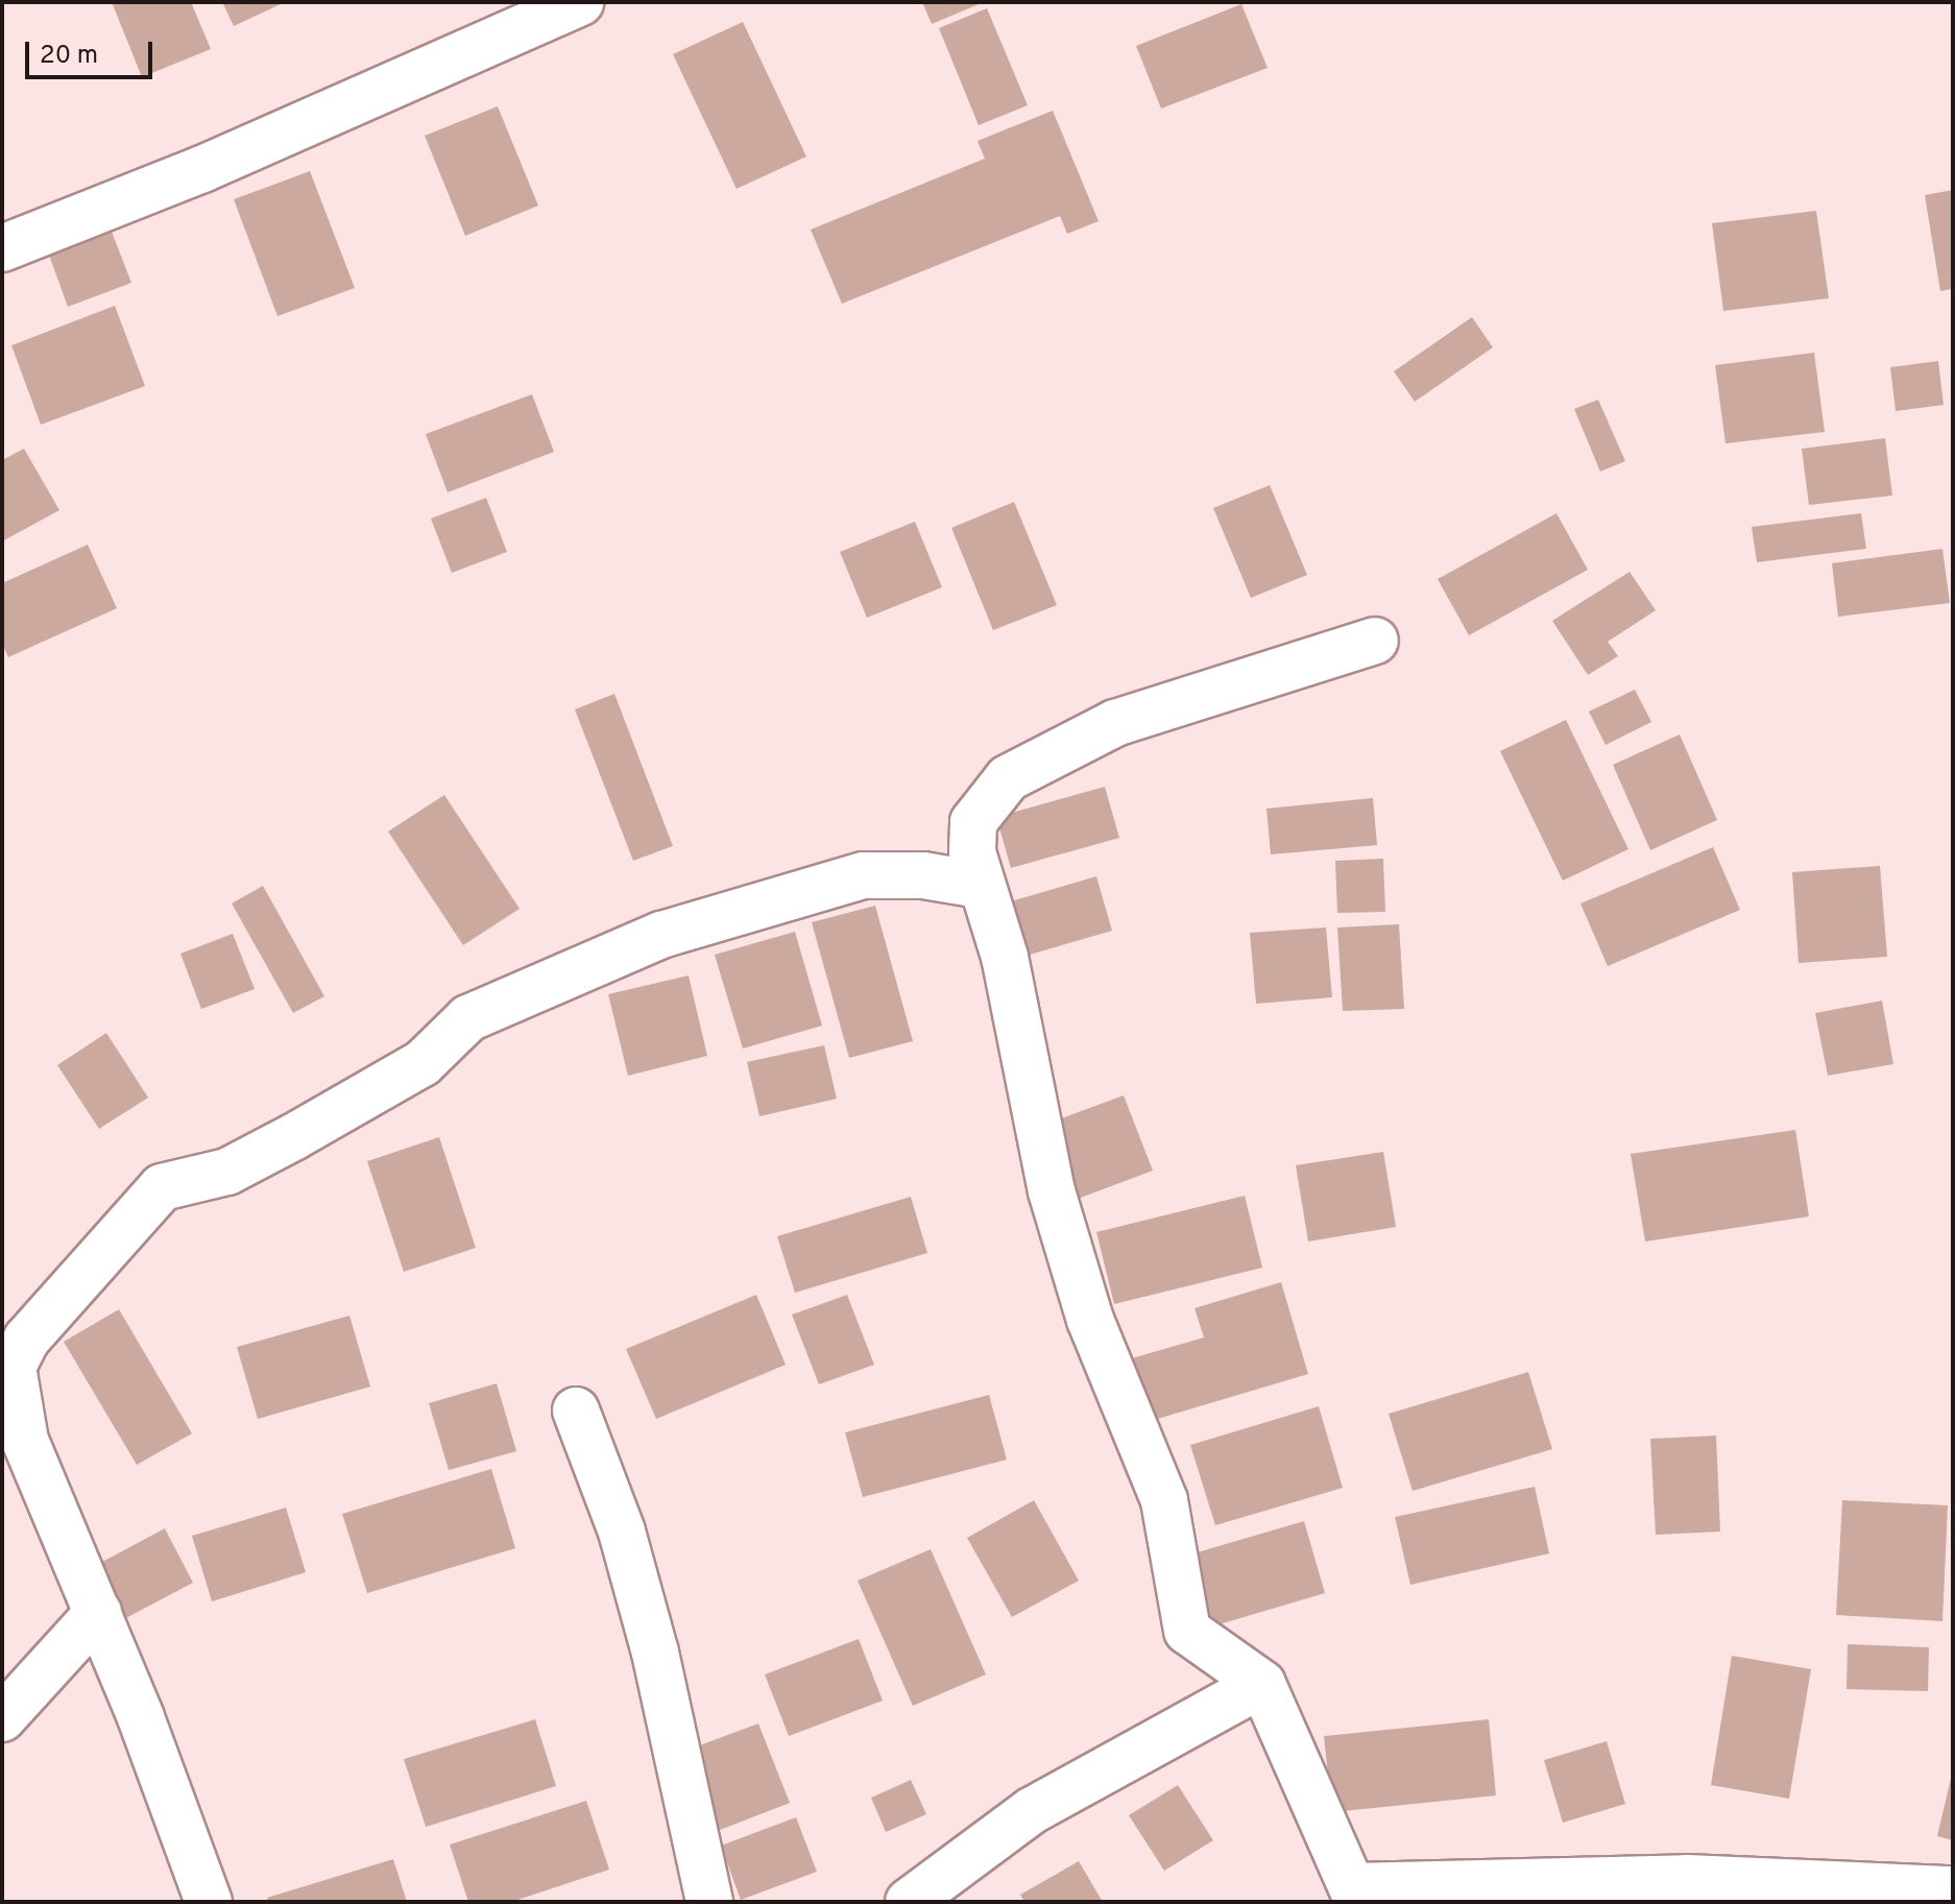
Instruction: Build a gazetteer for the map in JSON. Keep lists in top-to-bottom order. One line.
{"scale_bar":"20 m"}
